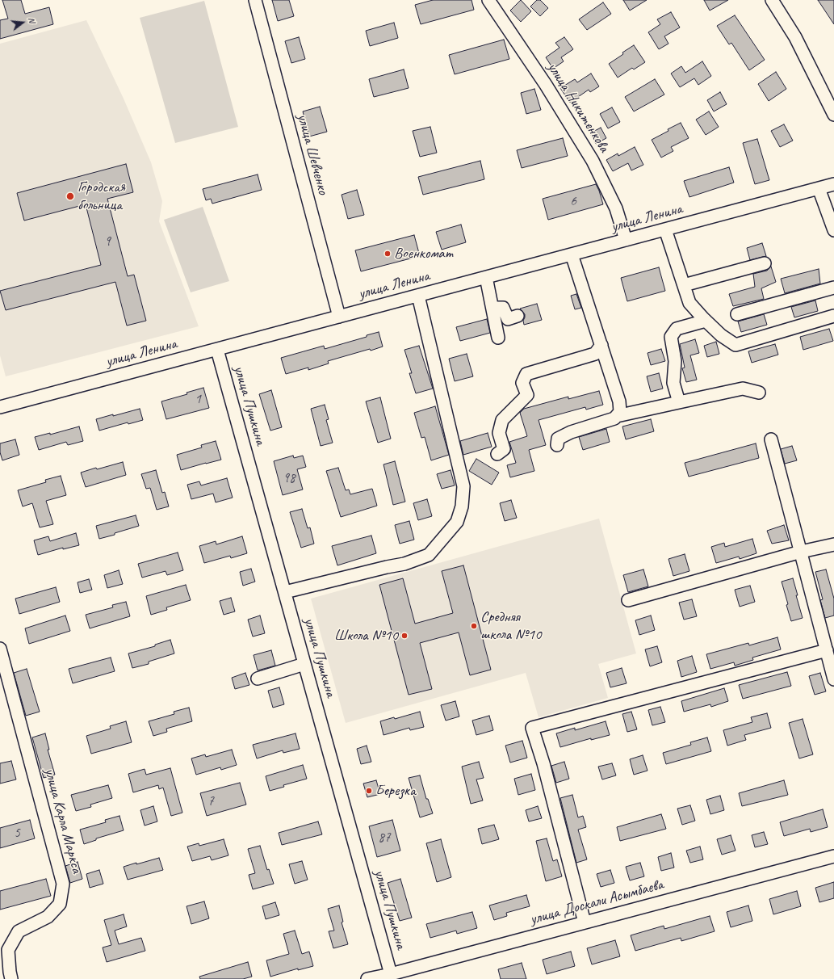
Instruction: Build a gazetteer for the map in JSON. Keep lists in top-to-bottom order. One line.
{"streets":{"street":["улица Никитенкова","улица Шевченко","улица Ленина","улица Пушкина","улица Карла Маркса","улица Доскали Асымбаева"]},"crossings":[["улица Никитенкова","улица Ленина"],["улица Шевченко","улица Ленина"],["улица Ленина","улица Пушкина"],["улица Пушкина","улица Доскали Асымбаева"]],"places":["Городская больница","Военкомат","Средняя школа №10","Школа №10","Березка"],"house_numbers":["6","9","1","98","7","5","87"],"north":"right"}
